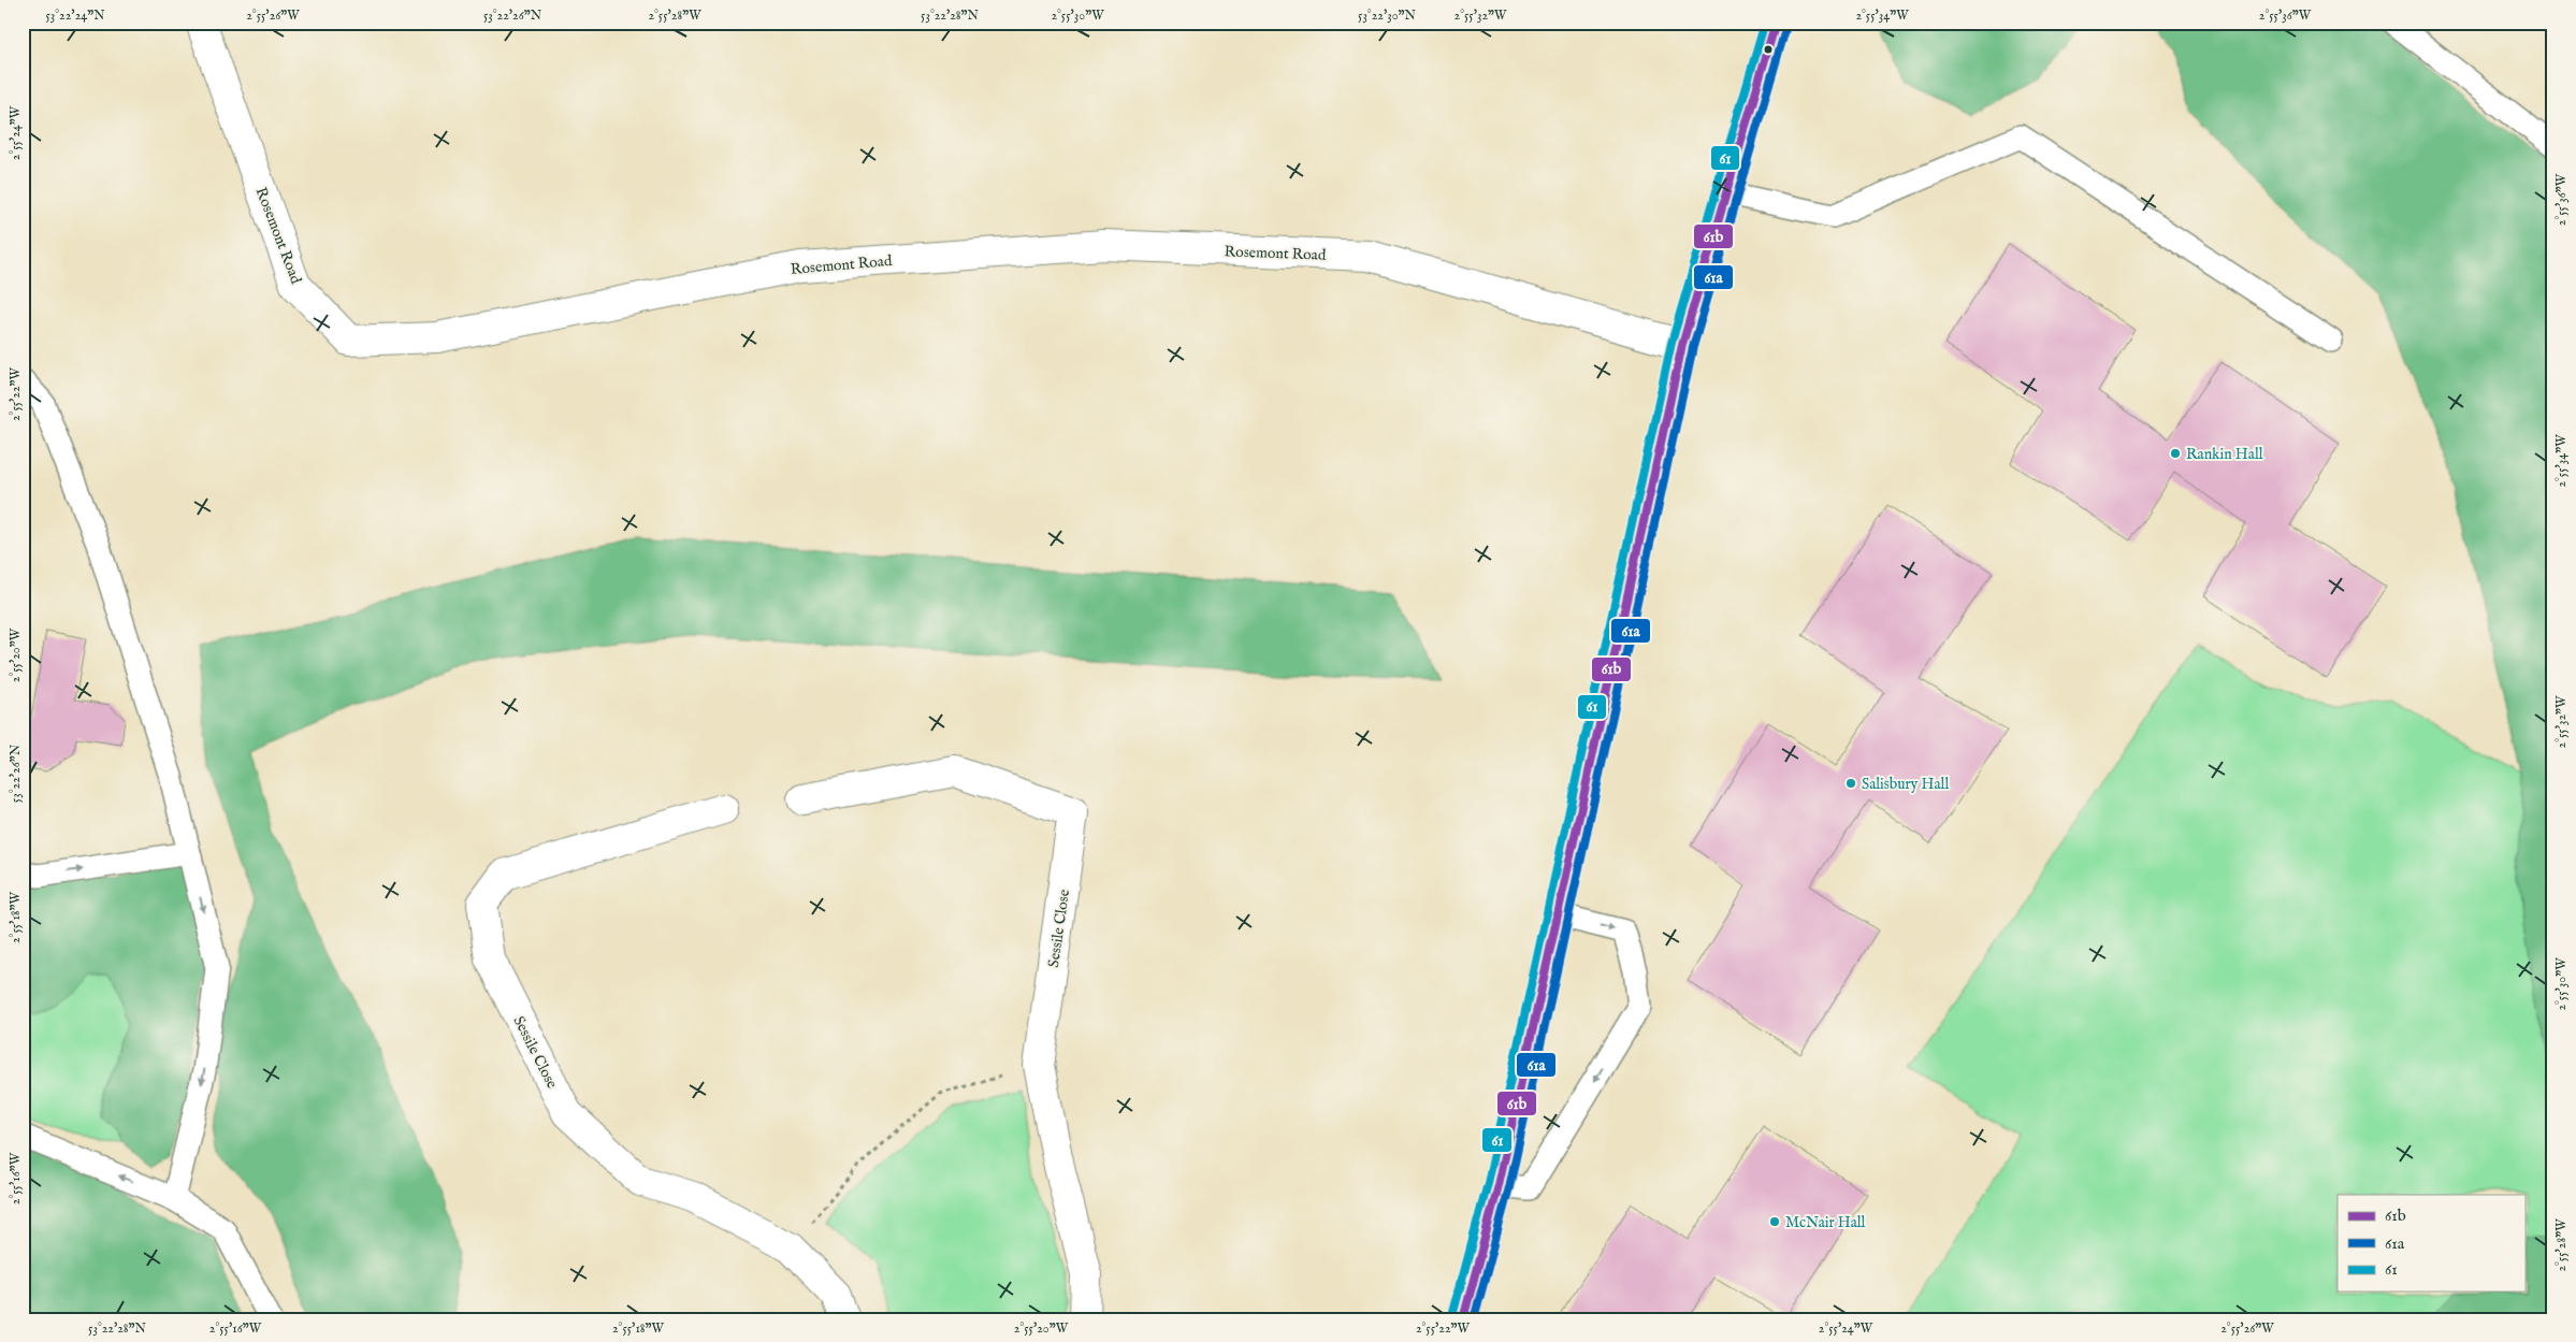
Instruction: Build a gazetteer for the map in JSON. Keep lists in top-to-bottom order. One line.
{"streets":{"street":["Rosemont Road","Sessile Close"]},"places":["Rankin Hall","Salisbury Hall","McNair Hall"],"lines":["transit line 61b","transit line 61","transit line 61a"],"legend":["61b","61a","61"],"coordinates":["53°22'24\"N","2°55'26\"W","53°22'26\"N","2°55'28\"W","53°22'28\"N","2°55'30\"W","53°22'30\"N","2°55'32\"W","2°55'34\"W","2°55'36\"W","2°55'24\"W","2°55'22\"W","2°55'20\"W","2°55'18\"W","2°55'16\"W"]}
